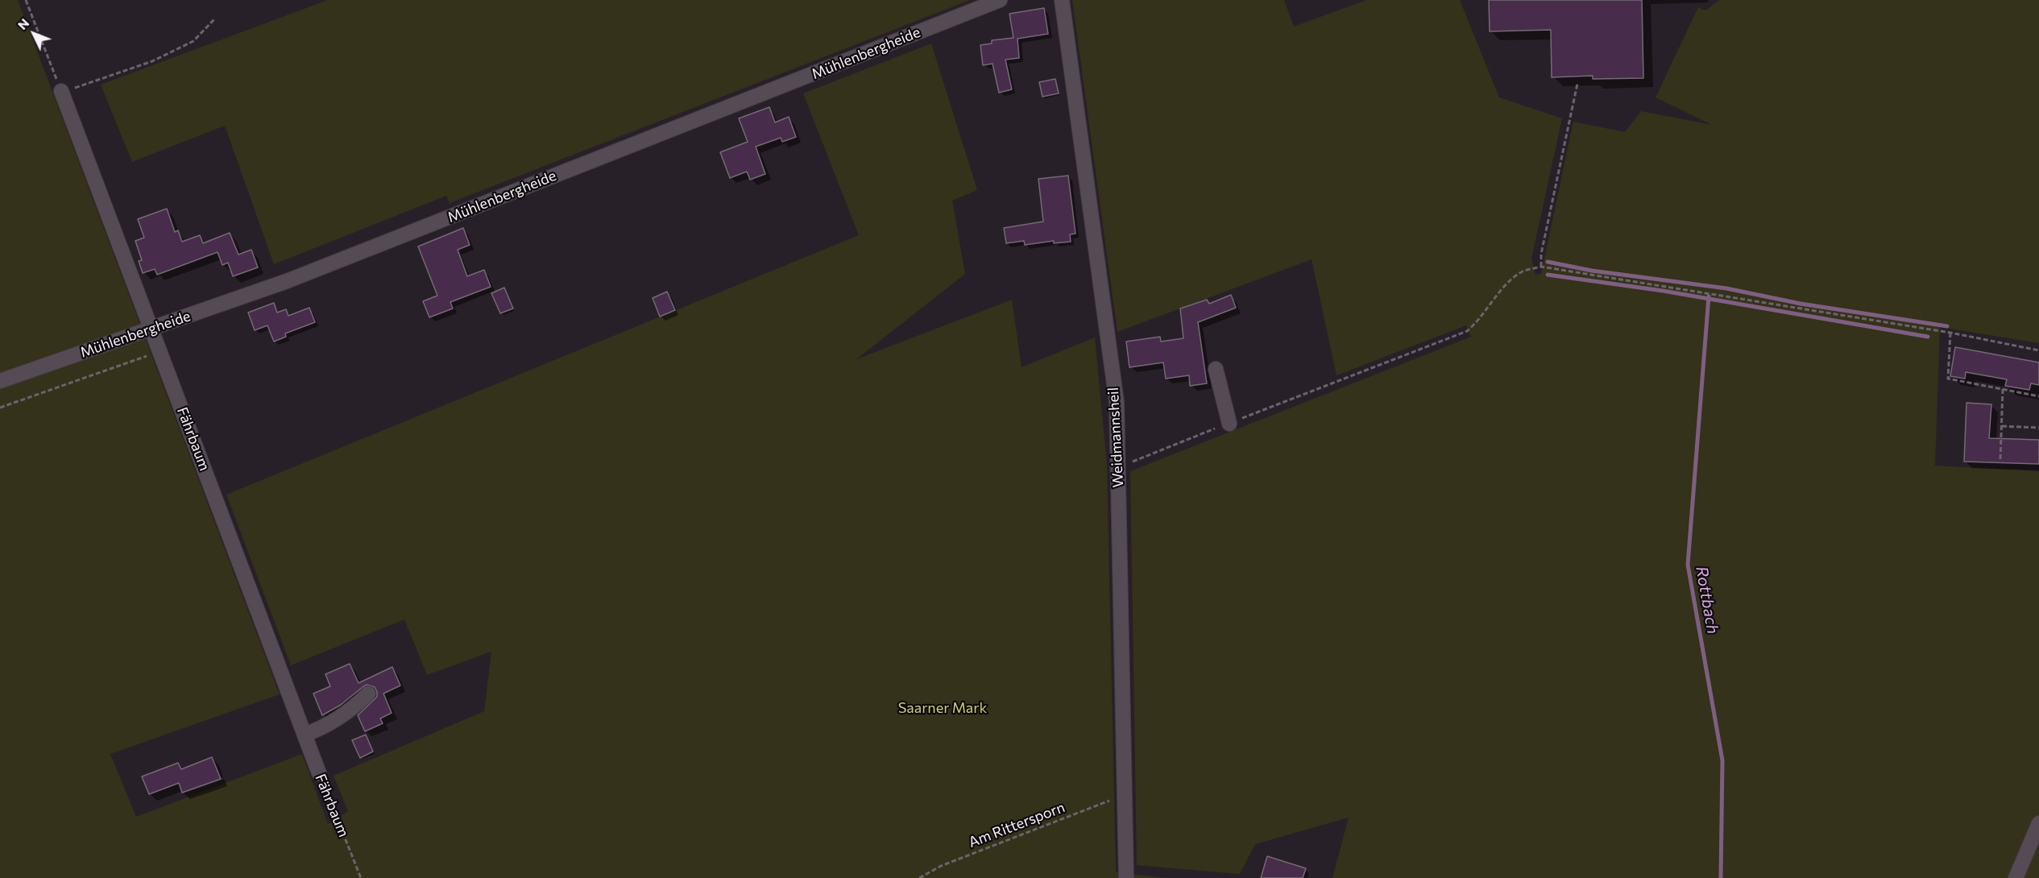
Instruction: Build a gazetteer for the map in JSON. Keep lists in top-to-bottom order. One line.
{"streets":{"street":["Mühlenbergheide","Weidmannsheil","Fährbaum"],"path":["Am Rittersporn"]},"crossings":[["Mühlenbergheide","Fährbaum"],["Weidmannsheil","Am Rittersporn"]],"water":["Rottbach"],"parks":["Saarner Mark"],"north":"top left"}
